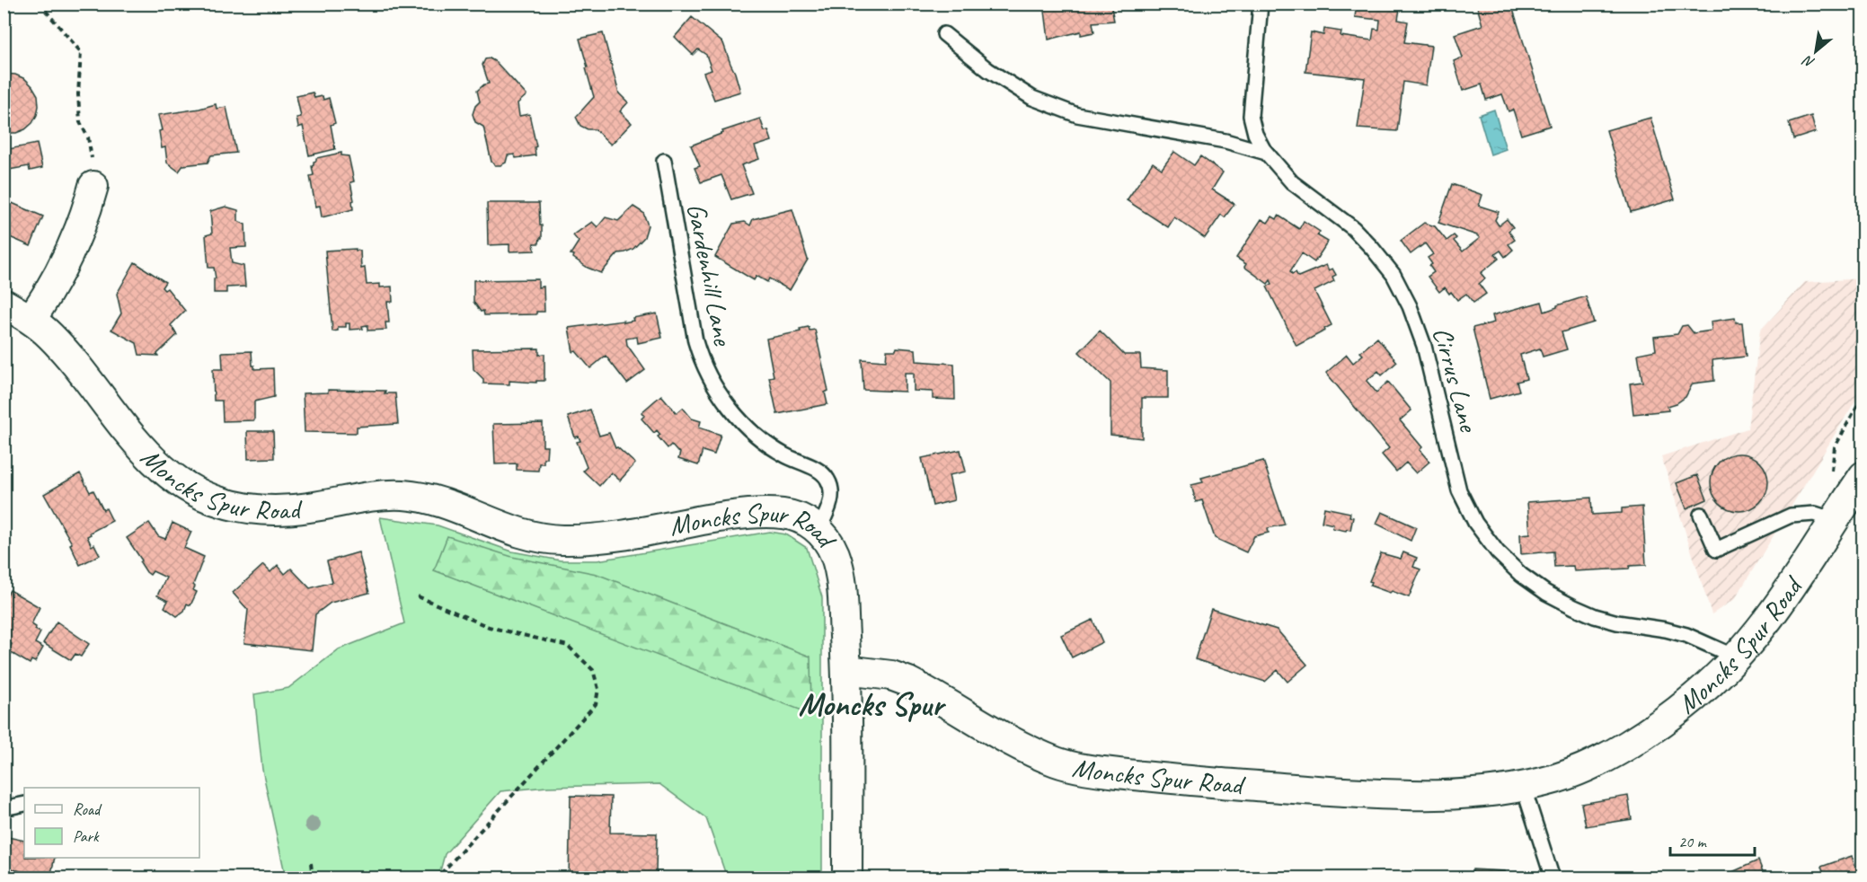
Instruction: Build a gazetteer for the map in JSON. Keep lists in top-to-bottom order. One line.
{"streets":{"street":["Moncks Spur Road"],"lane":["Gardenhill Lane","Cirrus Lane"]},"crossings":[["Gardenhill Lane","Moncks Spur Road"],["Cirrus Lane","Moncks Spur Road"]],"districts":["Moncks Spur"],"legend":["Road","Park"],"scale_bar":"20 m","north":"bottom left"}
